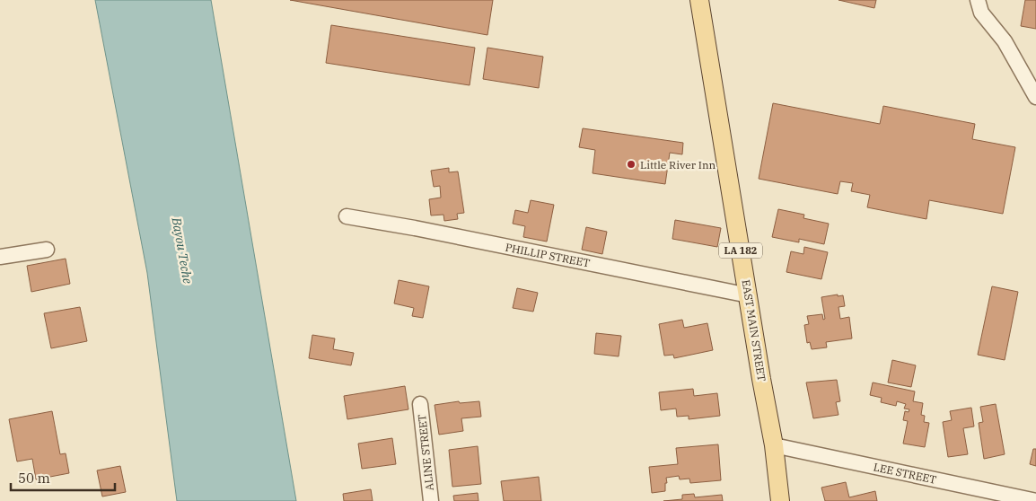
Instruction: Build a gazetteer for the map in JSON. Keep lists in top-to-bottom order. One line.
{"streets":{"main road":["LA 182","EAST MAIN STREET"],"street":["PHILLIP STREET","ALINE STREET","LEE STREET"]},"crossings":[["PHILLIP STREET","EAST MAIN STREET"],["EAST MAIN STREET","LEE STREET"]],"water":["Bayou Teche"],"places":["Little River Inn"],"scale_bar":"50 m"}
